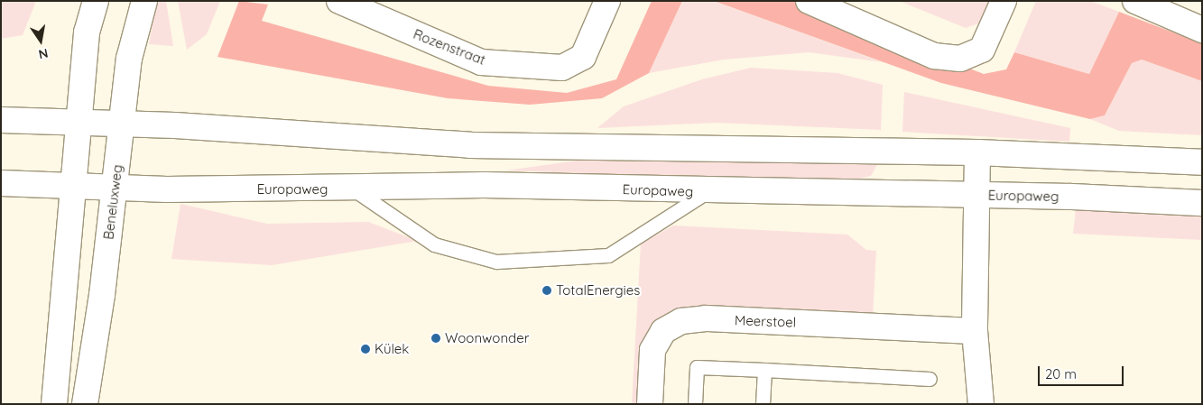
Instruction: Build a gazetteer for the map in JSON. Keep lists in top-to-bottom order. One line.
{"streets":{"street":["Rozenstraat","Europaweg","Beneluxweg","Meerstoel"]},"crossings":[["Europaweg","Beneluxweg"]],"places":["TotalEnergies","Woonwonder","Külek"],"scale_bar":"20 m","north":"bottom"}
